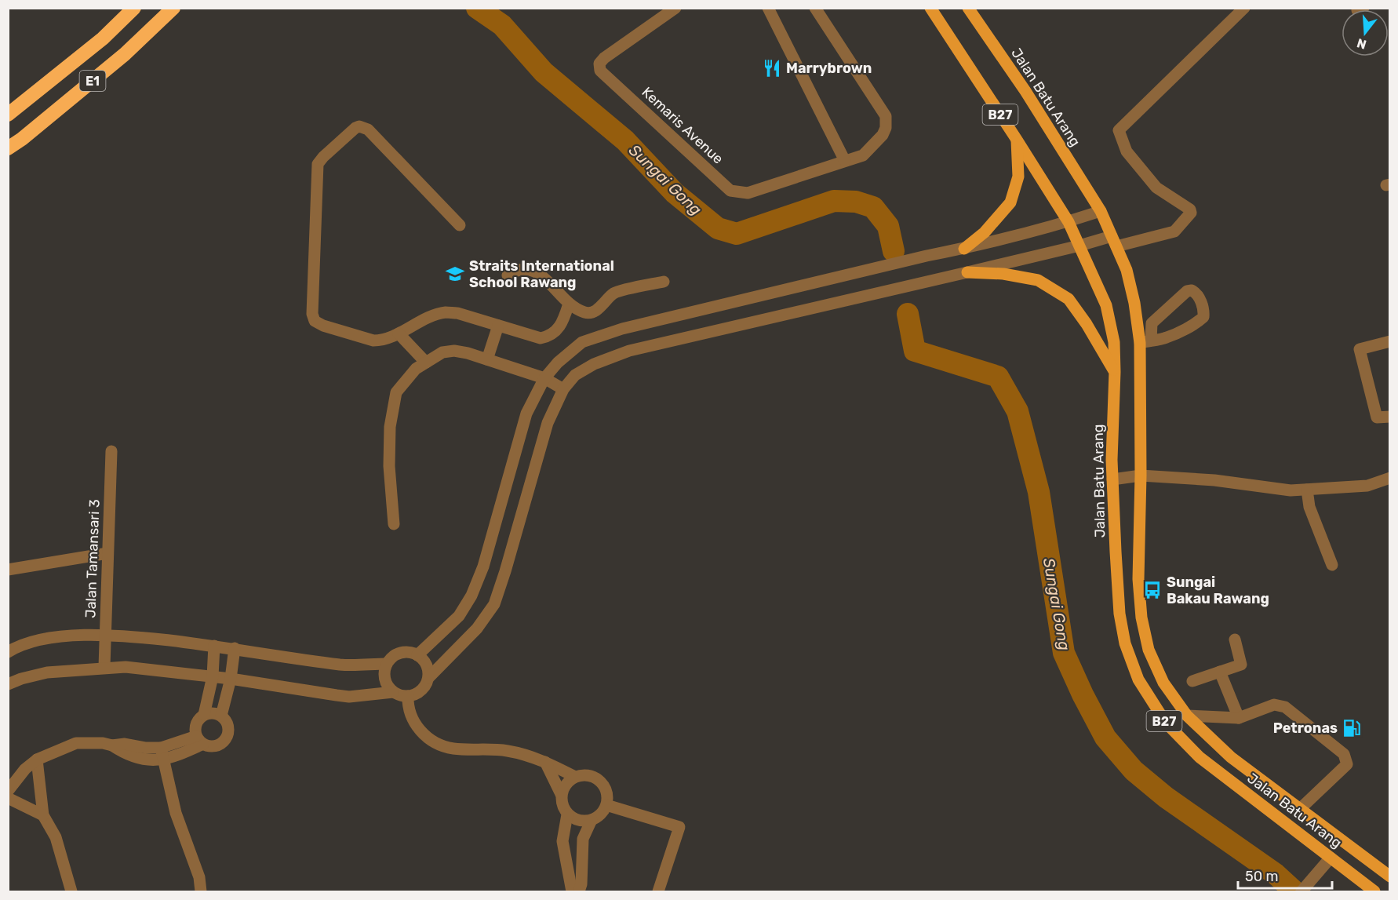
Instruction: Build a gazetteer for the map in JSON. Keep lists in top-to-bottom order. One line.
{"streets":{"highway":["E1"],"main road":["Jalan Batu Arang","B27"],"street":["Kemaris Avenue","Jalan Tamansari 3"]},"water":["Sungai Gong"],"places":{"restaurant":["Marrybrown"],"school or university":["Straits International School Rawang"],"bus stop":["Sungai Bakau Rawang"],"fuel station":["Petronas"]},"scale_bar":"50 m","north":"bottom"}
